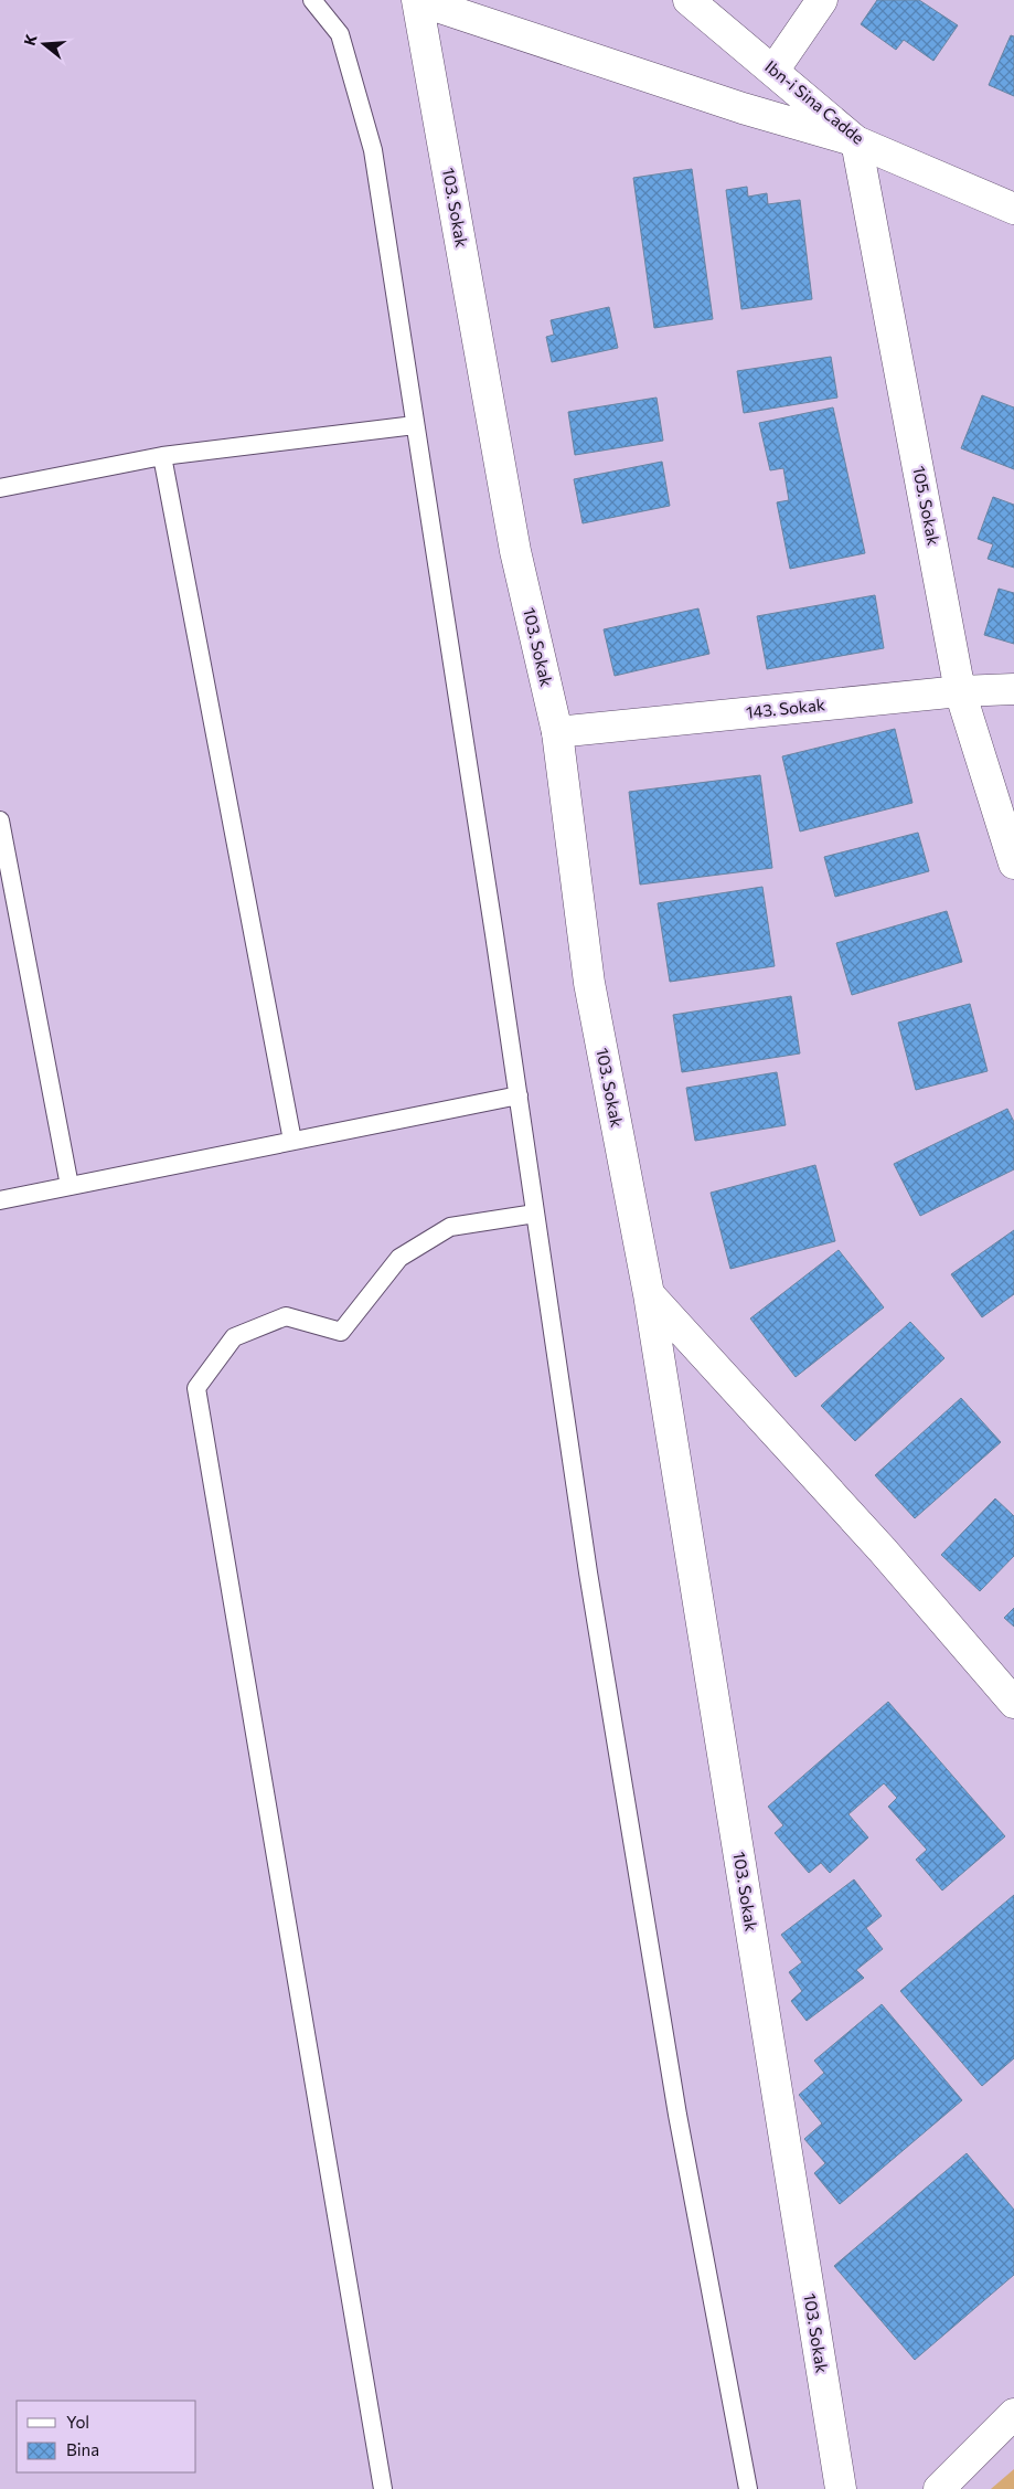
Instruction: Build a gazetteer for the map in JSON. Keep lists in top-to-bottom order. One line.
{"streets":{"street":["Ibn-i Sina Cadde","103. Sokak","105. Sokak","143. Sokak"]},"crossings":[["Ibn-i Sina Cadde","105. Sokak"],["103. Sokak","143. Sokak"],["105. Sokak","143. Sokak"]],"legend":["Yol","Bina"],"north":"left"}
